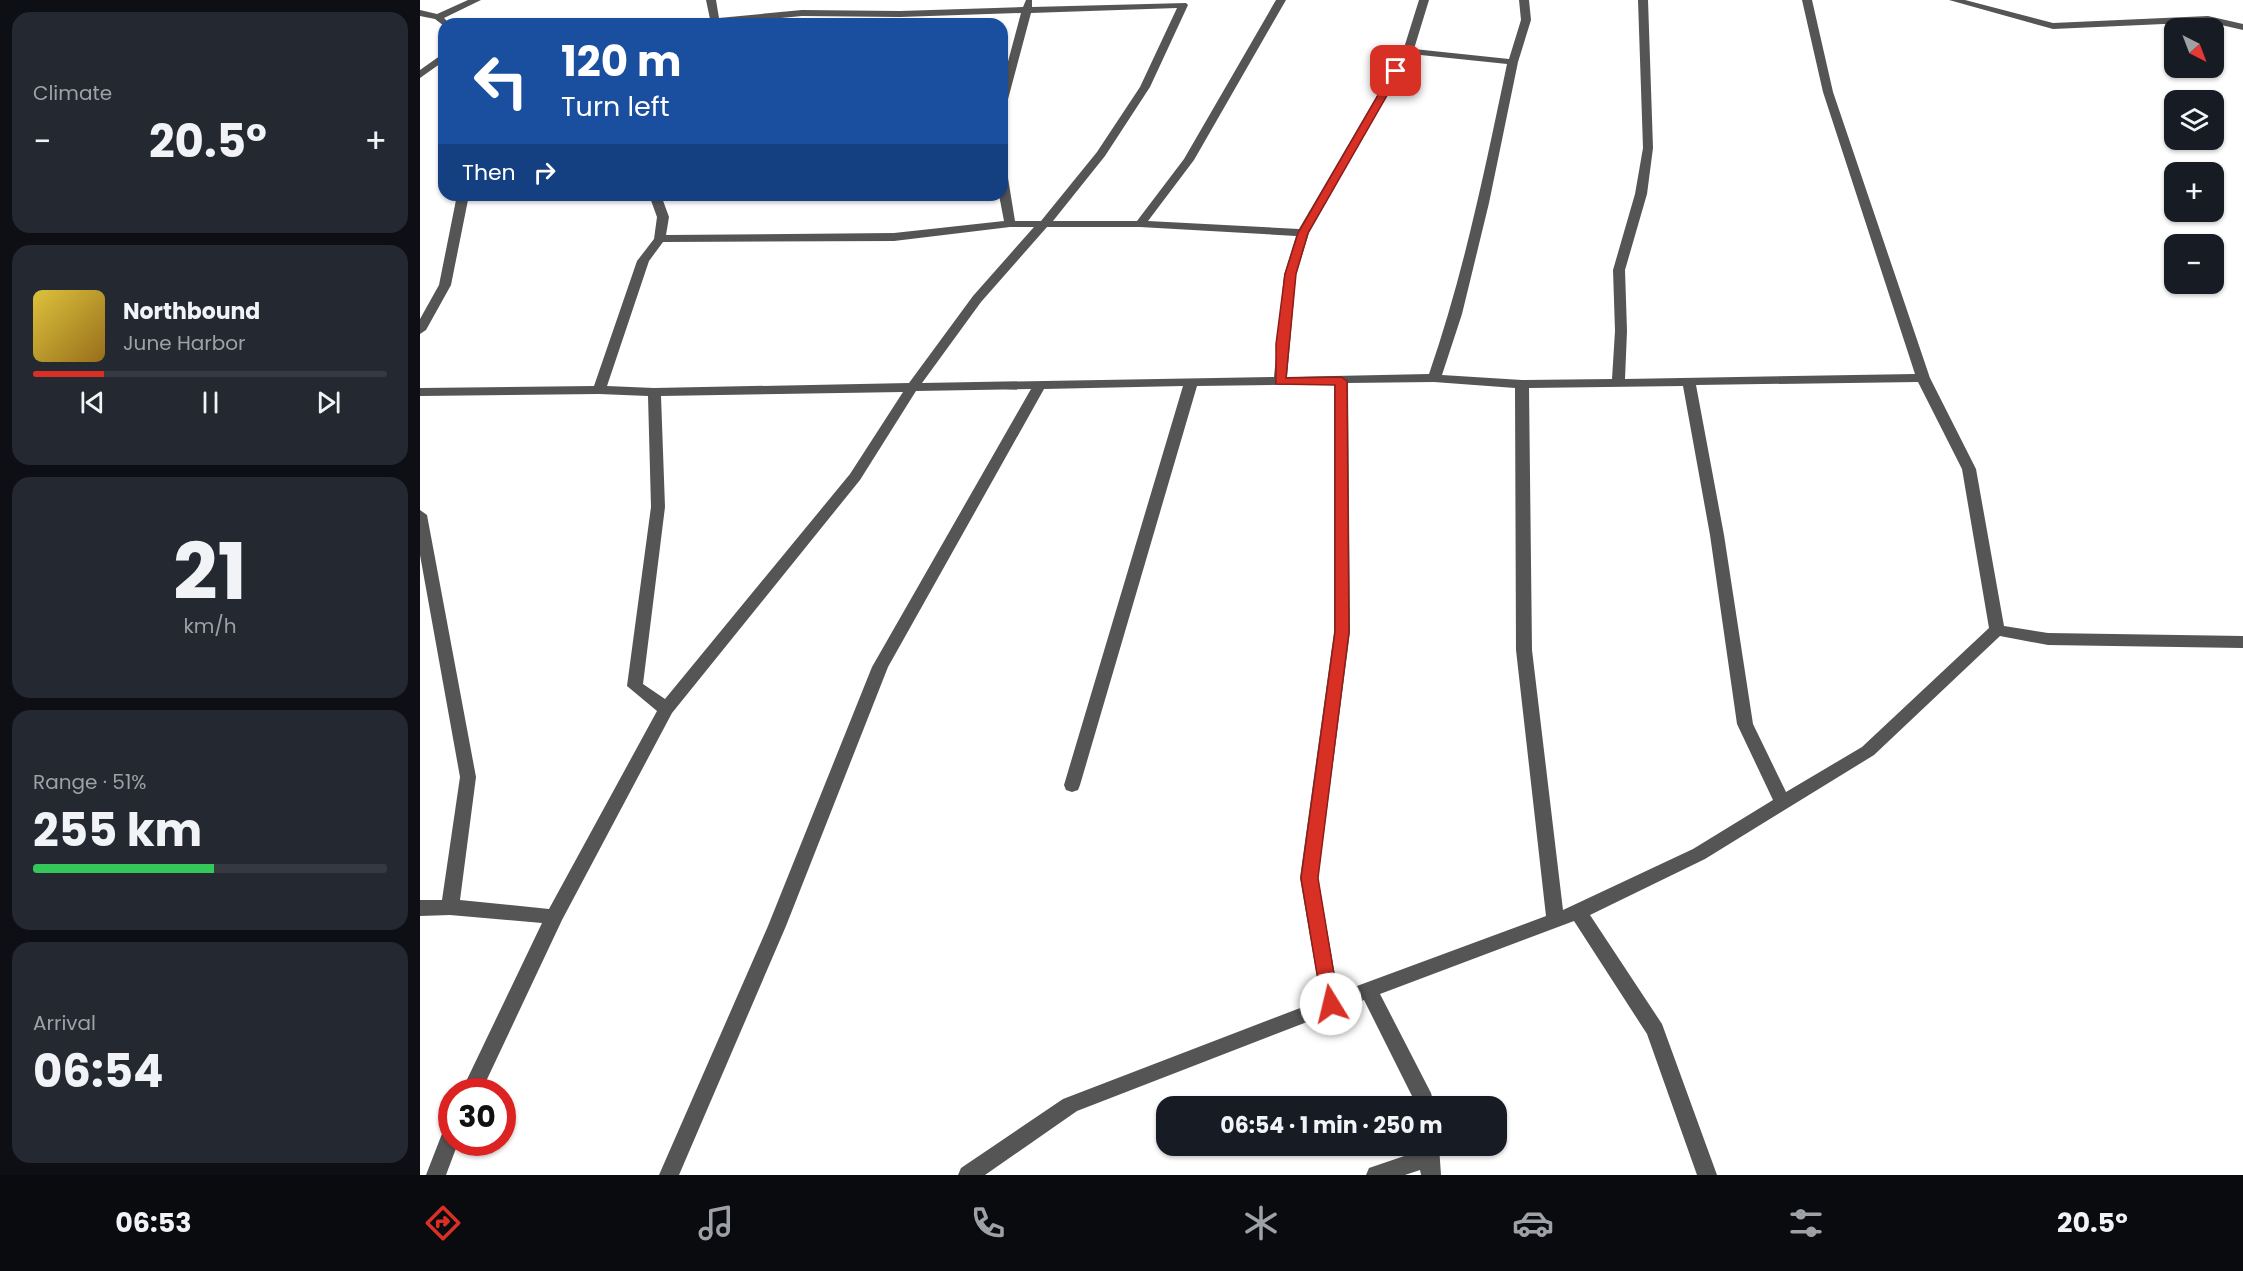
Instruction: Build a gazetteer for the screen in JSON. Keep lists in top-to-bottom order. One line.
{"north":"bottom right","page":{"tile":["Climate",["21","km/h"],["Range · 51%","255 km"],["Arrival","06:54"]],"map_buttons":["+","−"],"turn":["120 m","Turn left"],"heat":["−","20.5°","+"],"then":"Then","song":["Northbound","June Harbor"],"limit":"30","trip":"06:54 · 1 min · 250 m","tabs":["06:53","20.5°"]}}
